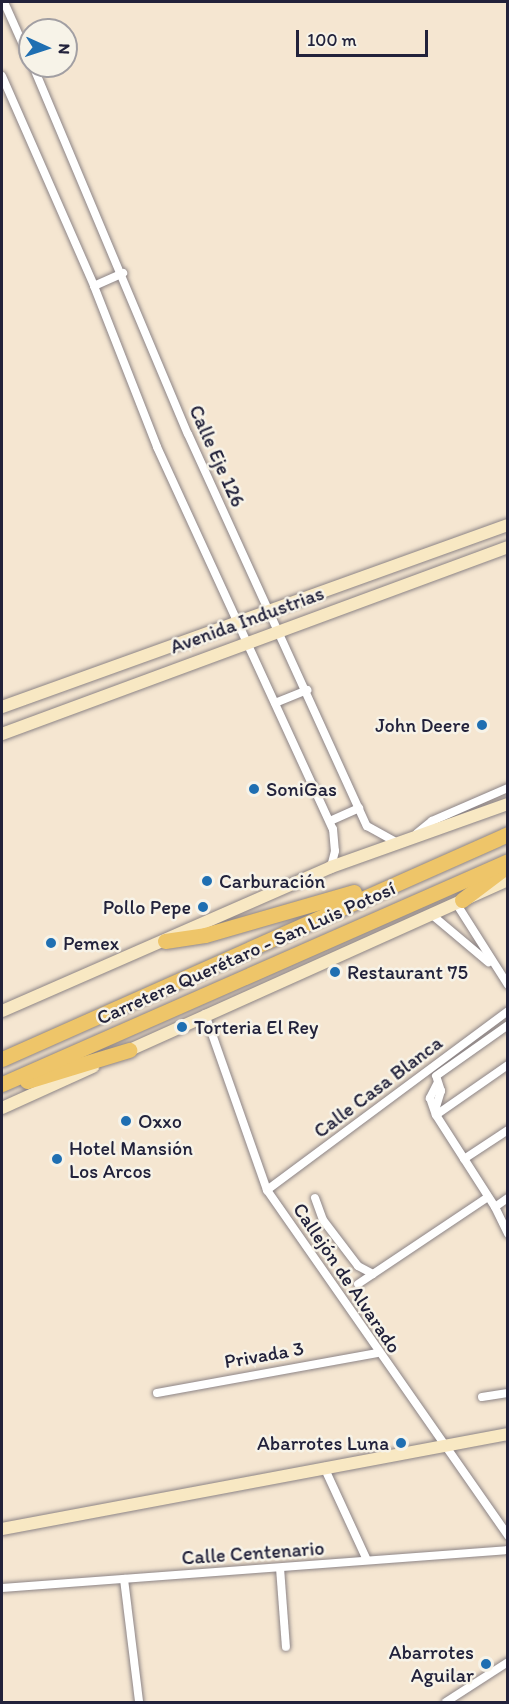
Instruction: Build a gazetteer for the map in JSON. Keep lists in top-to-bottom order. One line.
{"streets":{"highway":["Carretera Querétaro - San Luis Potosí"],"main road":["Avenida Industrias"],"street":["Calle Eje 126","Calle Casa Blanca","Callejón de Alvarado","Privada 3","Calle Centenario"]},"crossings":[["Calle Eje 126","Avenida Industrias"],["Calle Casa Blanca","Callejón de Alvarado"],["Callejón de Alvarado","Privada 3"]],"places":["John Deere","SoniGas","Carburación","Pollo Pepe","Pemex","Restaurant 75","Torteria El Rey","Oxxo","Hotel Mansión Los Arcos","Abarrotes Luna","Abarrotes Aguilar"],"scale_bar":"100 m","north":"right"}
